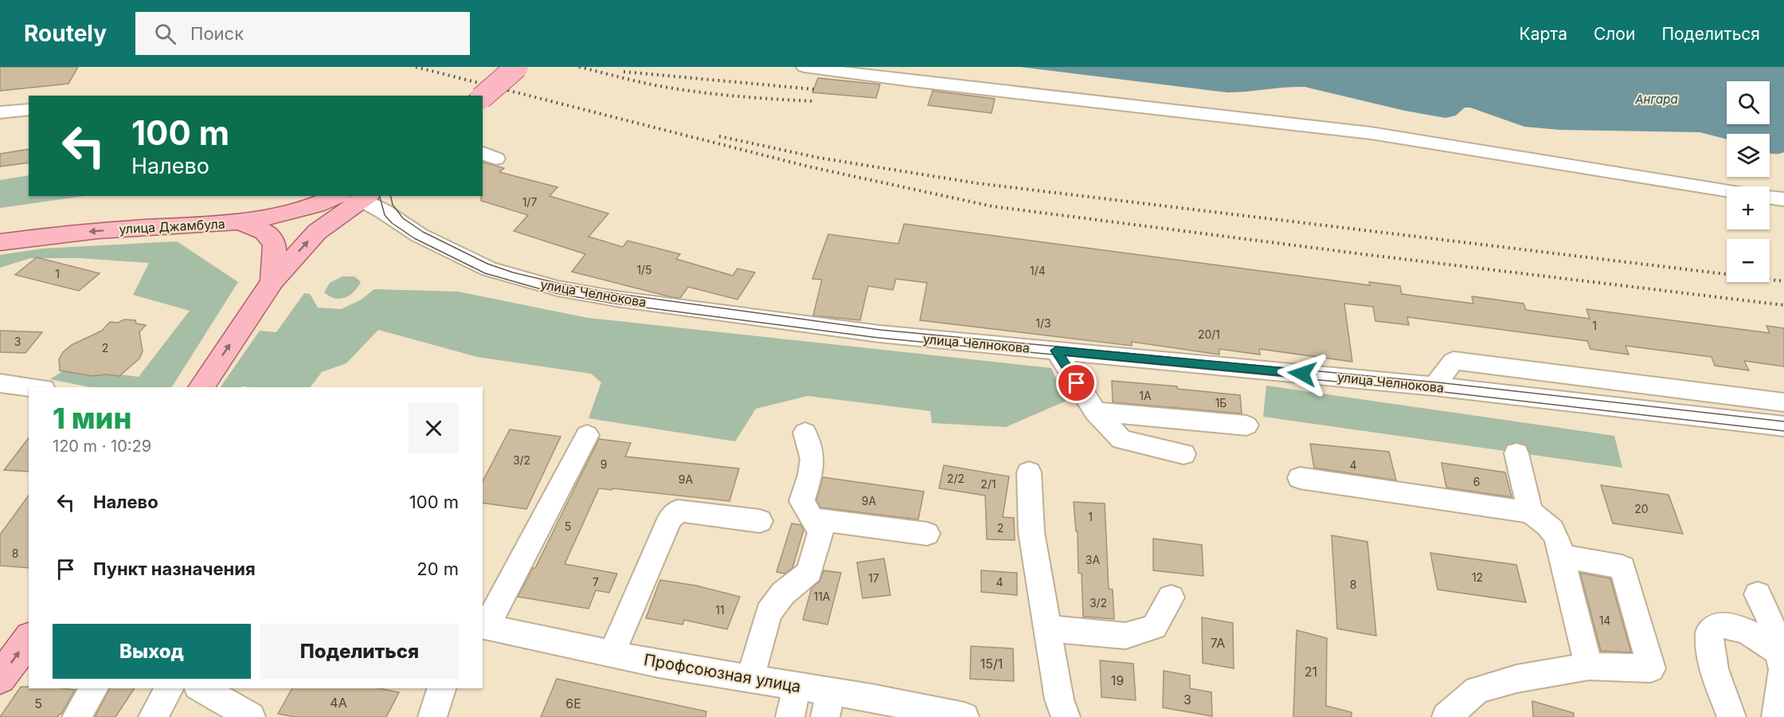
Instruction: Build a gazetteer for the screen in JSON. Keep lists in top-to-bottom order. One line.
{"streets":{"main road":["улица Джамбула"],"street":["улица Челнокова","Профсоюзная улица"]},"crossings":[["улица Джамбула","улица Челнокова"]],"one_way":["улица Джамбула"],"water":["Ангара"],"house_numbers":["1/7","1/5","1/4","1","1/3","1","20/1","3","2","1А","1Б","3/2","9","4","2/2","9А","6","2/1","9А","20","1","5","2","8","3А","12","17","7","4","8","11А","3/2","11","14","7А","15/1","21","19","3","4А","5","6Е"],"page":{"header":"Routely","search":"Поиск","nav":["Карта","Слои","Поделиться"],"map_buttons":["+","−"],"turn":["100 m","Налево"],"heading":["1 мин","120 m · 10:29"],"list":[{"name":"Налево","value":"100 m"},{"name":"Пункт назначения","value":"20 m"}],"buttons":["Выход","Поделиться"]}}
